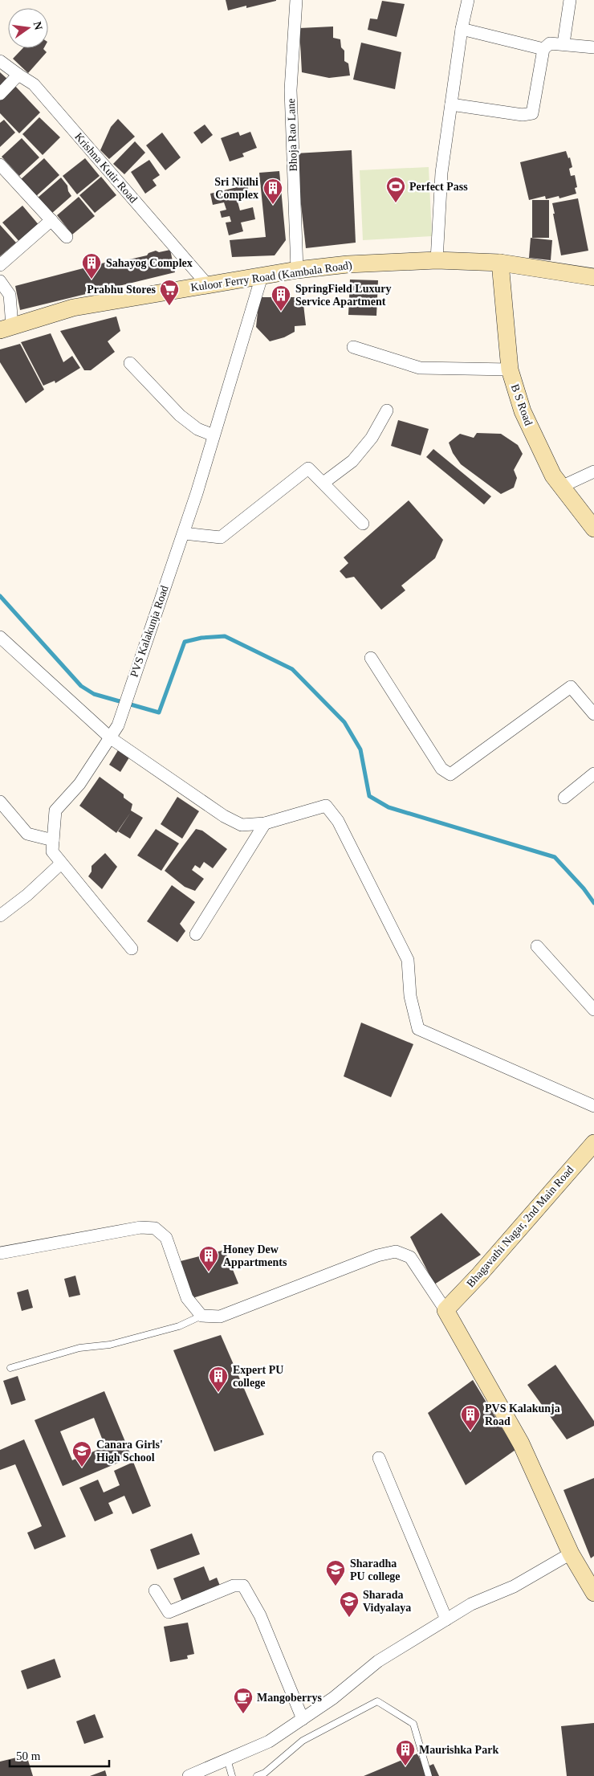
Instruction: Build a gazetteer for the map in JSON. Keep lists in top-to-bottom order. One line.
{"streets":{"street":["Bhoja Rao Lane","Krishna Kutir Road","Kuloor Ferry Road (Kambala Road)","B S Road","PVS Kalakunja Road","Bhagavathi Nagar, 2nd Main Road"]},"crossings":[["Bhoja Rao Lane","Kuloor Ferry Road (Kambala Road)"],["Krishna Kutir Road","Kuloor Ferry Road (Kambala Road)"],["Kuloor Ferry Road (Kambala Road)","B S Road"],["Kuloor Ferry Road (Kambala Road)","PVS Kalakunja Road"]],"places":{"sports":["Perfect Pass"],"building":["Sri Nidhi Complex","Sahayog Complex","SpringField Luxury Service Apartment","Honey Dew Appartments","Expert PU college","PVS Kalakunja Road","Maurishka Park"],"supermarket":["Prabhu Stores"],"school or university":["Canara Girls' High School","Sharadha PU college","Sharada Vidyalaya"],"cafe":["Mangoberrys"]},"scale_bar":"50 m","north":"right"}
